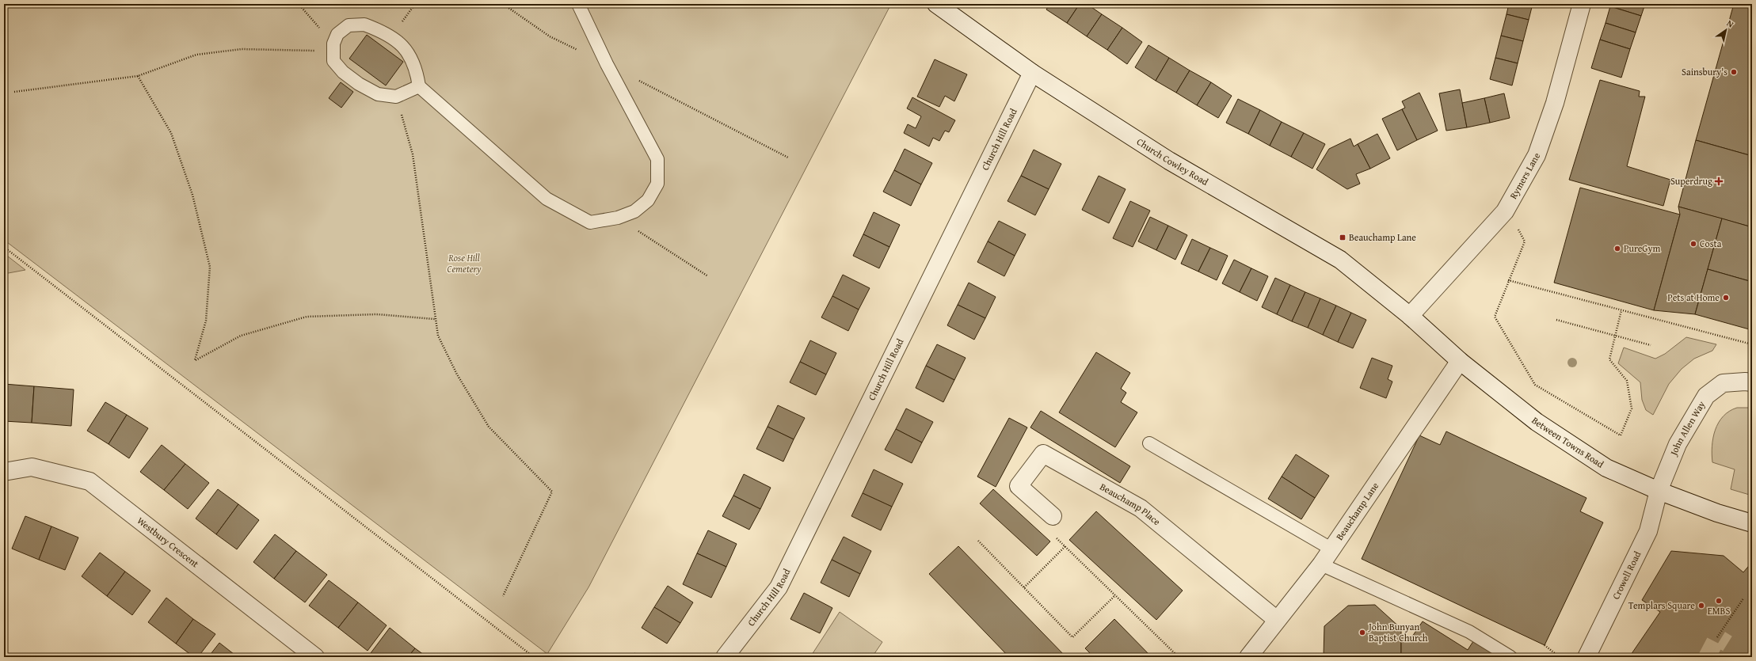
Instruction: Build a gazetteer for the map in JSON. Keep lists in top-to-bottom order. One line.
{"streets":{"street":["Church Hill Road","Church Cowley Road","Rymers Lane","John Allen Way","Between Towns Road","Beauchamp Place","Beauchamp Lane","Westbury Crescent","Crowell Road"]},"crossings":[["Church Hill Road","Church Cowley Road"],["Church Cowley Road","Rymers Lane"],["Church Cowley Road","Between Towns Road"],["Rymers Lane","Between Towns Road"],["John Allen Way","Between Towns Road"],["John Allen Way","Crowell Road"],["Between Towns Road","Beauchamp Lane"],["Between Towns Road","Crowell Road"],["Beauchamp Place","Beauchamp Lane"]],"parks":["Rose Hill Cemetery"],"places":{"other":["Sainsbury's","Costa","PureGym","Pets at Home","EMBS","Templars Square","John Bunyan Baptist Church"],"health":["Superdrug"],"transit":["Beauchamp Lane"]},"north":"top right"}
